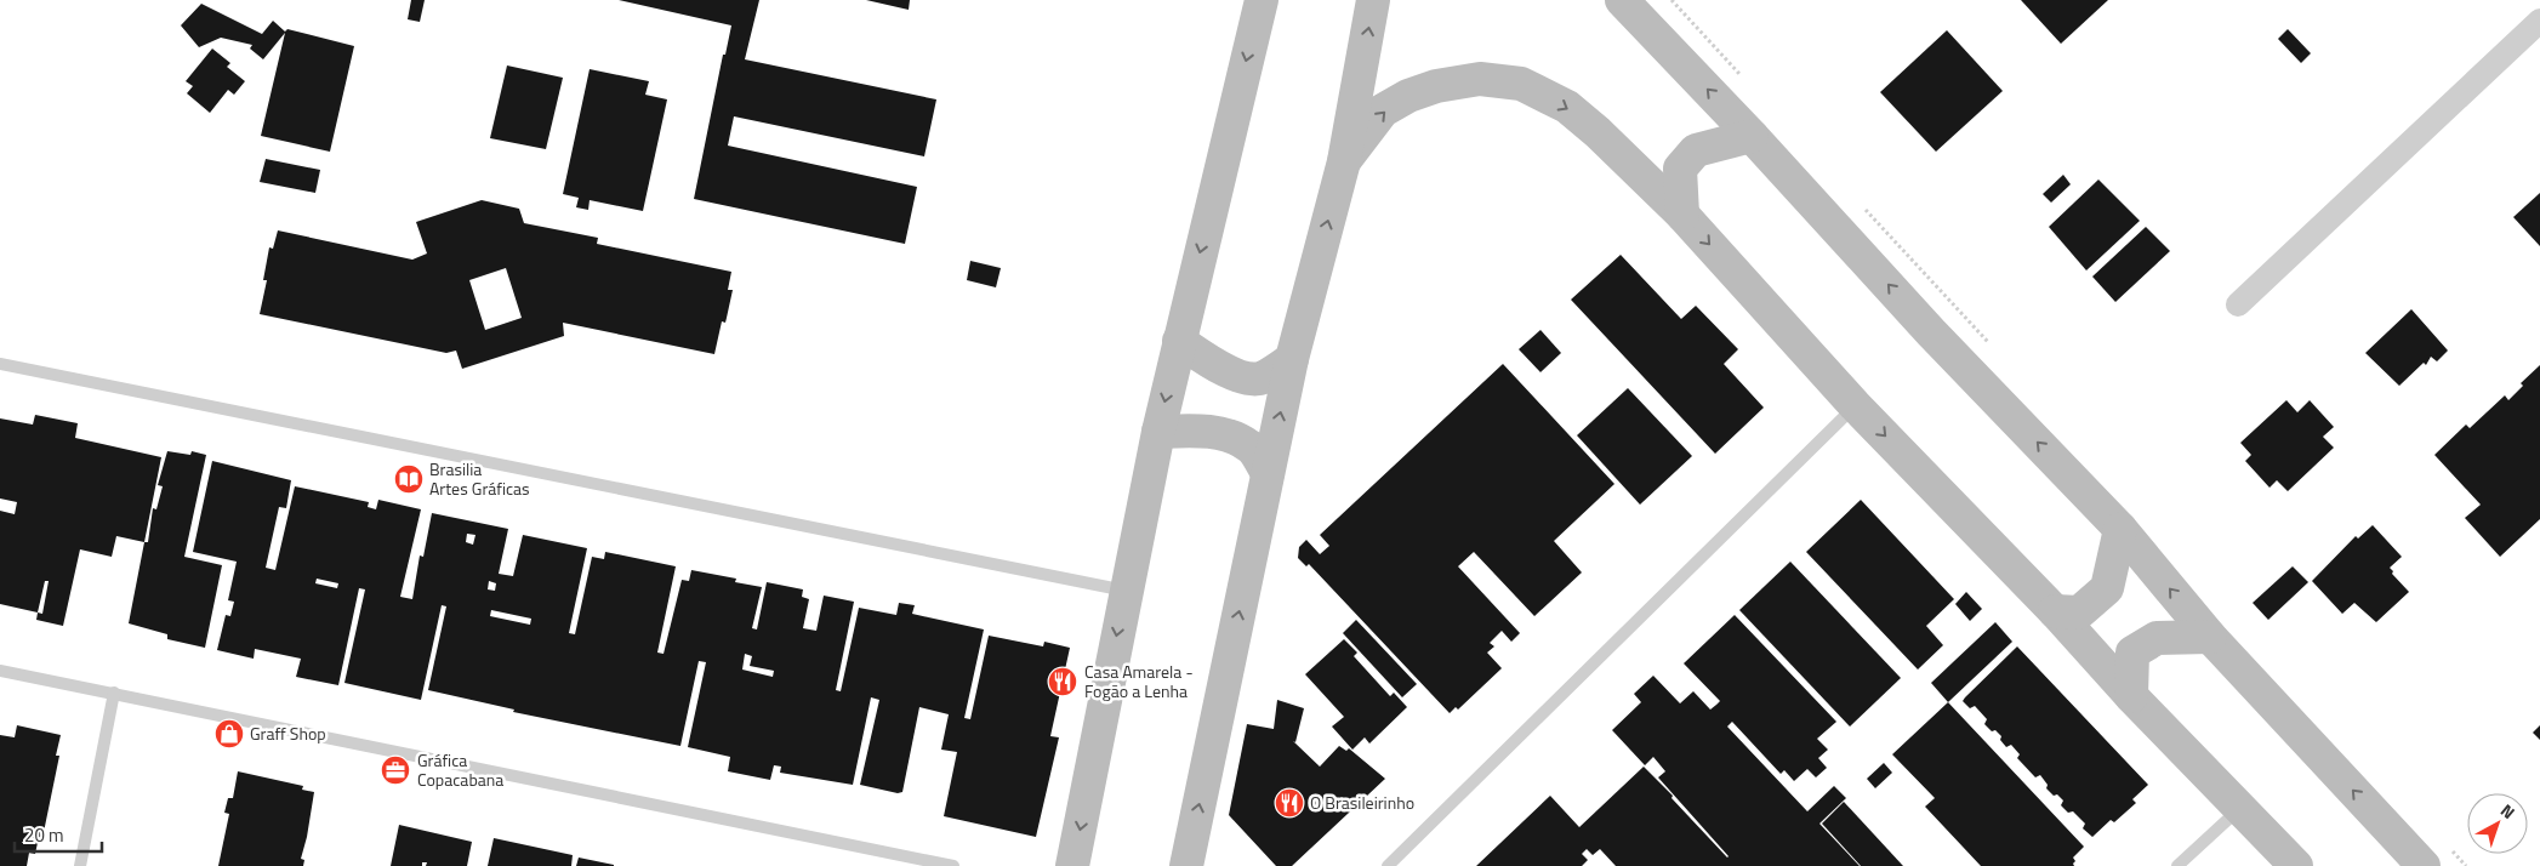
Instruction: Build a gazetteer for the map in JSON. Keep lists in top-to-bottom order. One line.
{"places":{"library":["Brasilia Artes Gráficas"],"restaurant":["Casa Amarela - Fogão a Lenha","O Brasileirinho"],"shop":["Graff Shop"],"office":["Gráfica Copacabana"]},"scale_bar":"20 m","north":"top right"}
